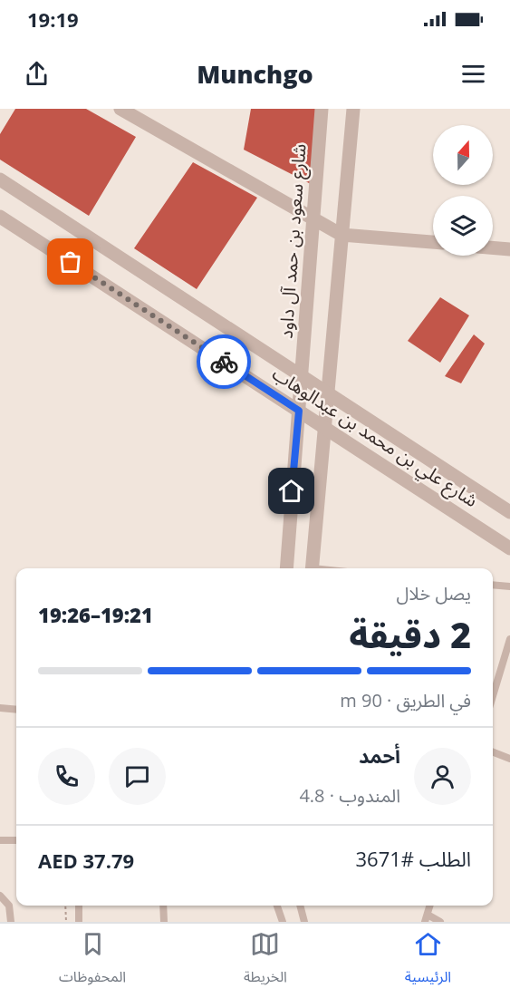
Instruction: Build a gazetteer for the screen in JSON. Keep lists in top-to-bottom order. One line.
{"streets":{"street":["شارع سعود بن حمد آل داود","شارع علي بن محمد بن عبدالوهاب"]},"crossings":[["شارع سعود بن حمد آل داود","شارع علي بن محمد بن عبدالوهاب"]],"north":"top","page":{"status":"19:19","header":"Munchgo","heading":["2 دقيقة","يصل خلال","19:21–19:26"],"panel":["أحمد","المندوب · 4.8","الطلب #3671","AED 37.79"],"bar":"في الطريق · 90 m","tabs":["الرئيسية","الخريطة","المحفوظات"]}}
